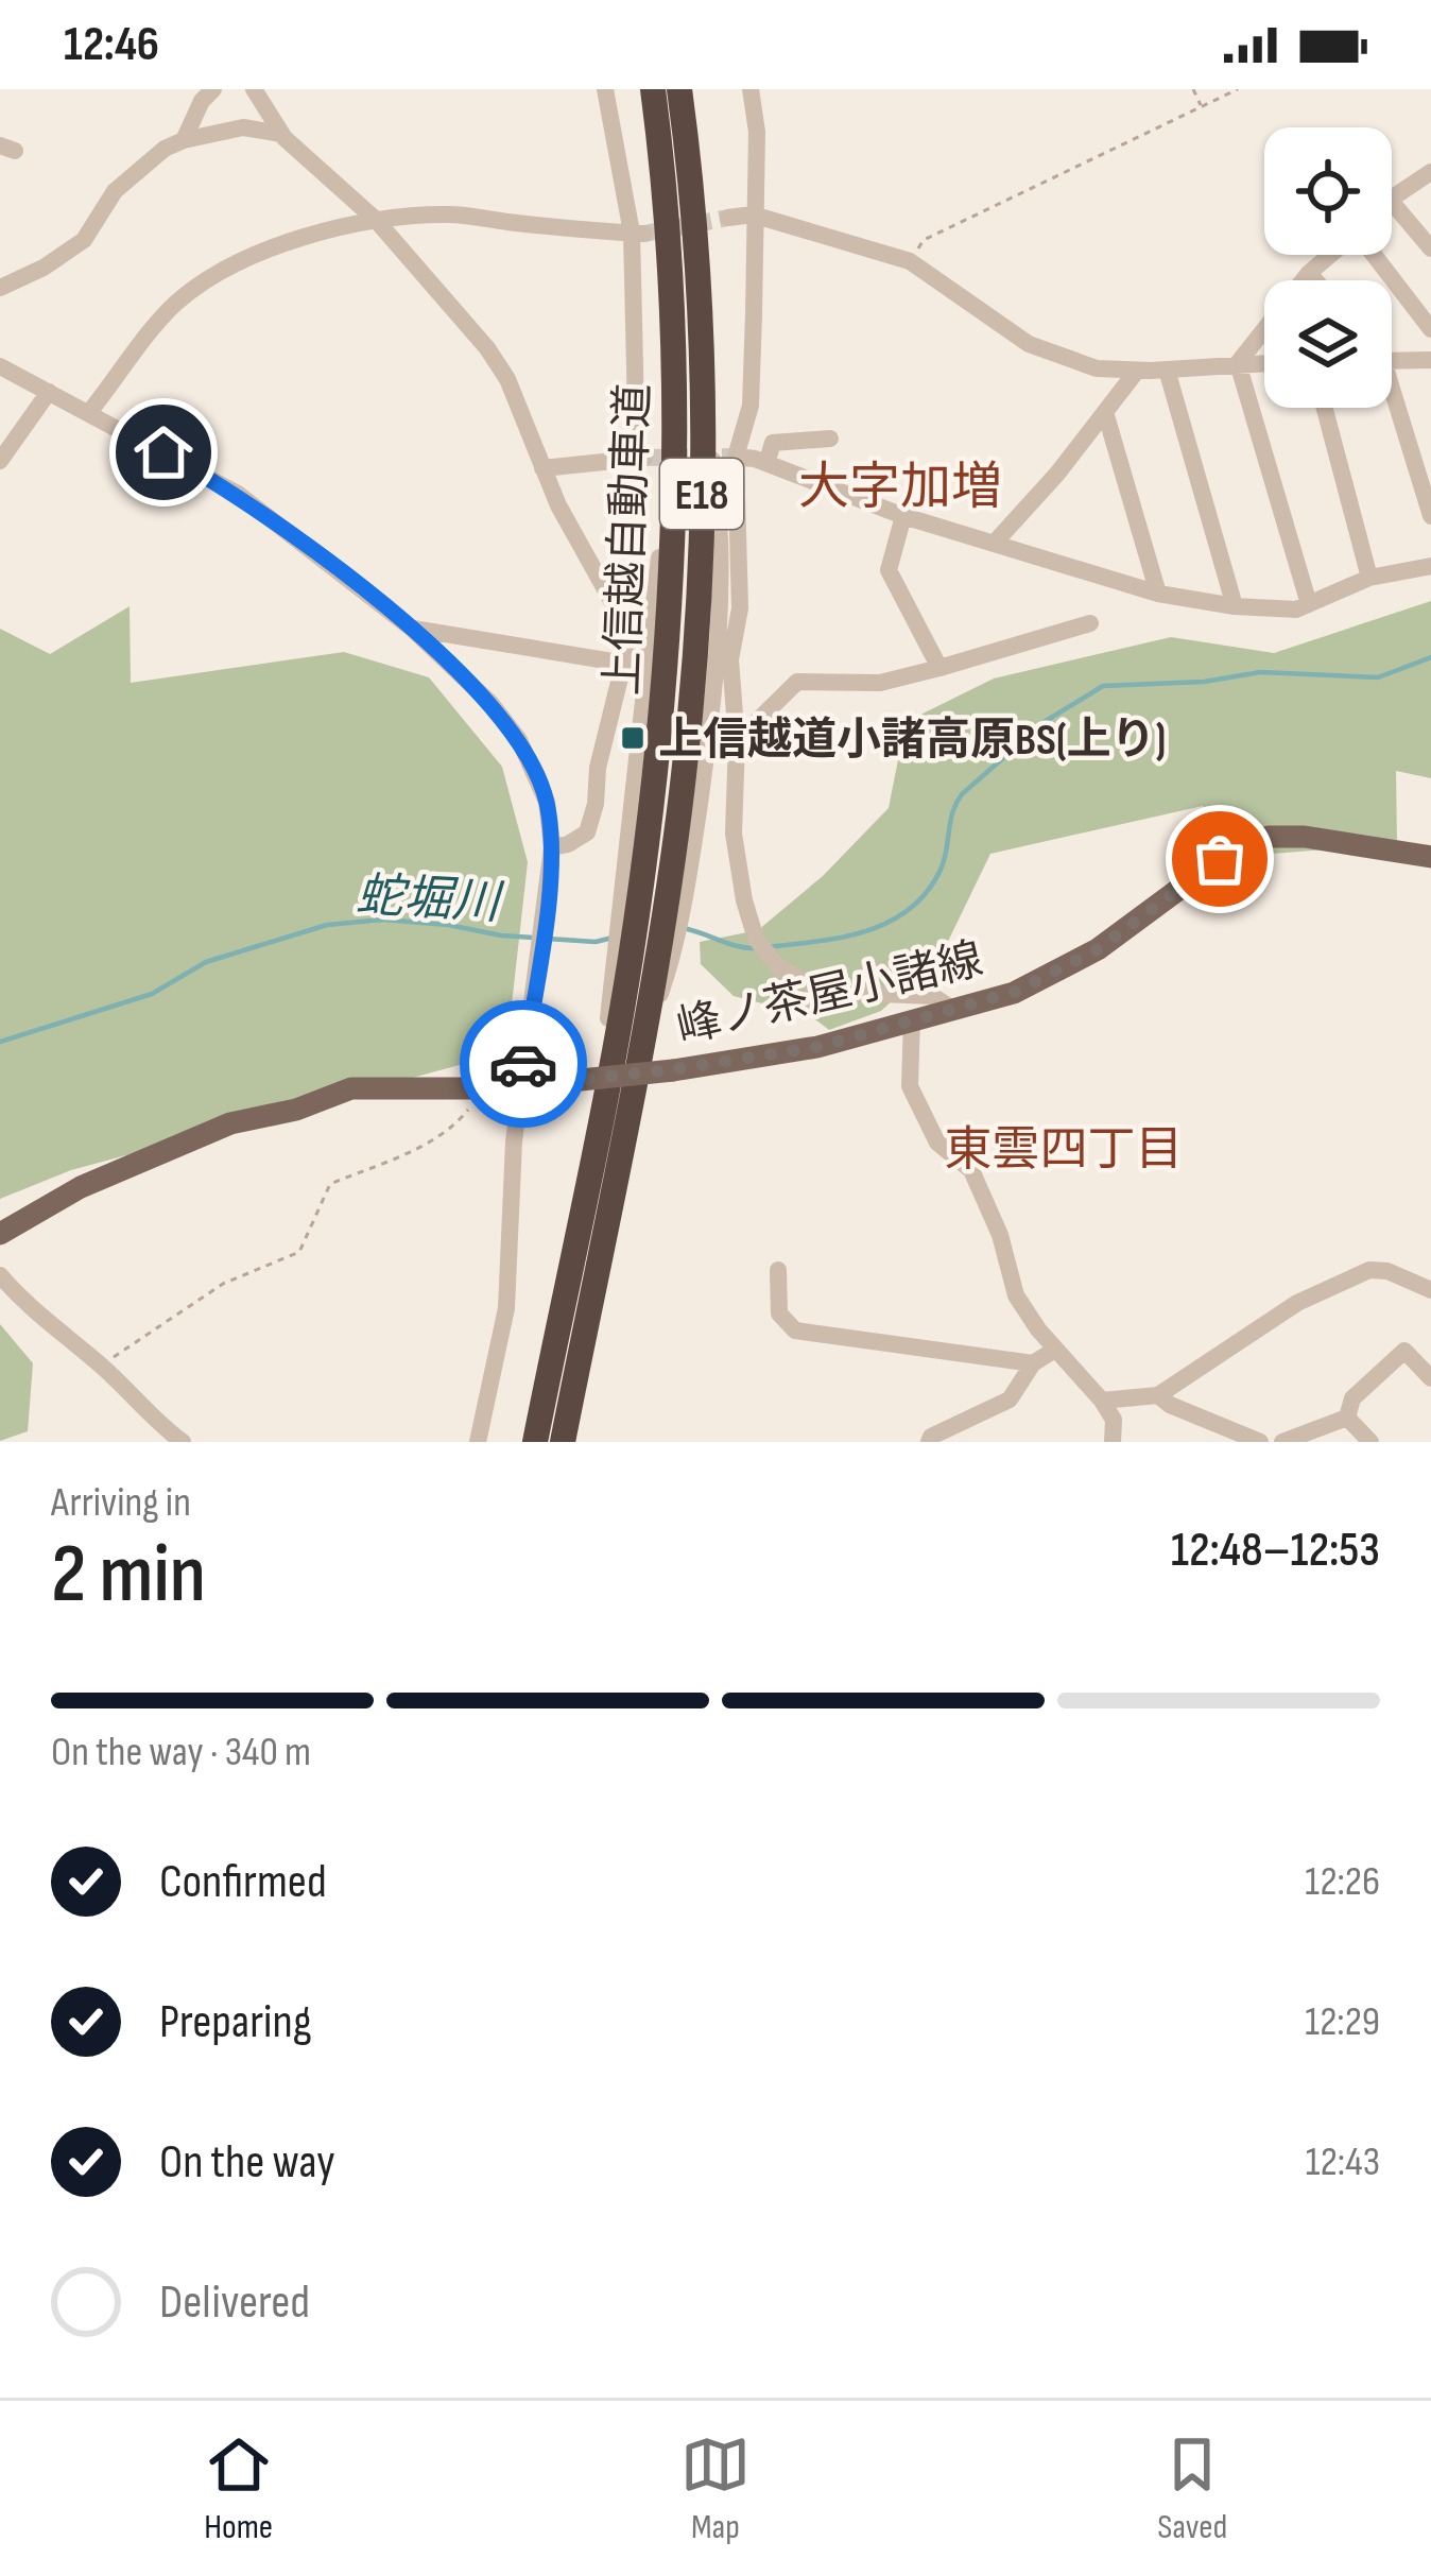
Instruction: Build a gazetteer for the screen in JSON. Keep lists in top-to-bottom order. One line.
{"streets":{"highway":["E18","上信越自動車道"],"main road":["峰ノ茶屋小諸線"]},"districts":["大字加増","東雲四丁目"],"water":["蛇堀川"],"places":{"transit":["上信越道小諸高原BS(上り)"]},"page":{"status":"12:46","heading":["2 min","Arriving in","12:48–12:53"],"bar":"On the way · 340 m","list":[["Confirmed","12:26"],["Preparing","12:29"],["On the way","12:43"],"Delivered"],"tabs":["Home","Map","Saved"]}}
